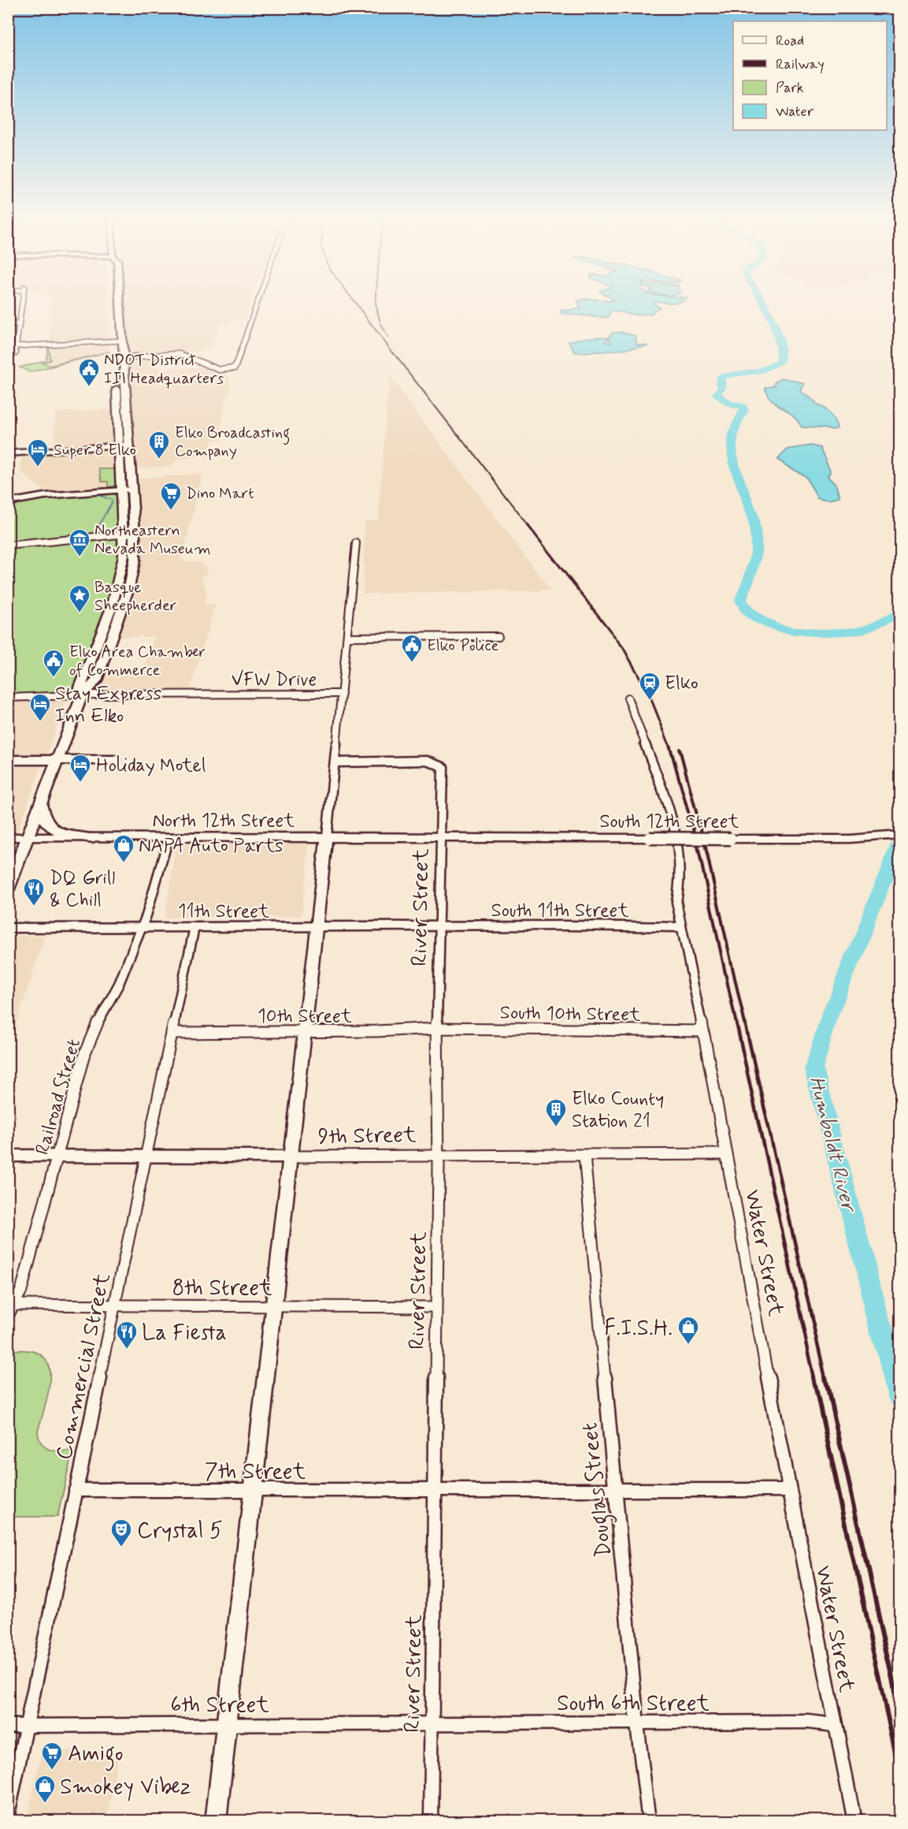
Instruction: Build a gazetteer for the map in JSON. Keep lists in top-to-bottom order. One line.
{"streets":{"street":["VFW Drive","North 12th Street","South 12th Street","River Street","South 11th Street","11th Street","South 10th Street","10th Street","Railroad Street","9th Street","Water Street","8th Street","Commercial Street","7th Street","Douglas Street","South 6th Street","6th Street"]},"crossings":[["North 12th Street","South 12th Street"],["North 12th Street","River Street"],["North 12th Street","Railroad Street"],["South 12th Street","River Street"],["River Street","South 11th Street"],["River Street","11th Street"],["River Street","South 10th Street"],["River Street","10th Street"],["River Street","9th Street"],["River Street","8th Street"],["River Street","7th Street"],["River Street","South 6th Street"],["River Street","6th Street"],["South 11th Street","11th Street"],["South 11th Street","Water Street"],["11th Street","Railroad Street"],["11th Street","Commercial Street"],["South 10th Street","10th Street"],["South 10th Street","Water Street"],["10th Street","Commercial Street"],["Railroad Street","9th Street"],["Railroad Street","8th Street"],["9th Street","Water Street"],["9th Street","Commercial Street"],["9th Street","Douglas Street"],["Water Street","7th Street"],["Water Street","South 6th Street"],["8th Street","Commercial Street"],["Commercial Street","7th Street"],["Commercial Street","6th Street"],["7th Street","Douglas Street"],["Douglas Street","South 6th Street"],["South 6th Street","6th Street"]],"water":["Humboldt River"],"places":{"public building":["NDOT District III Headquarters","Elko Police","Elko Area Chamber of Commerce"],"building":["Elko Broadcasting Company","Elko County Station 21"],"hotel":["Super 8 Elko","Stay Express Inn Elko","Holiday Motel"],"supermarket":["Dino Mart","Amigo"],"museum":["Northeastern Nevada Museum"],"place":["Basque Sheepherder"],"station":["Elko"],"shop":["NAPA Auto Parts","F.I.S.H.","Smokey Vibez"],"restaurant":["DQ Grill & Chill","La Fiesta"],"theatre":["Crystal 5"]},"legend":["Road","Railway","Park","Water"]}
